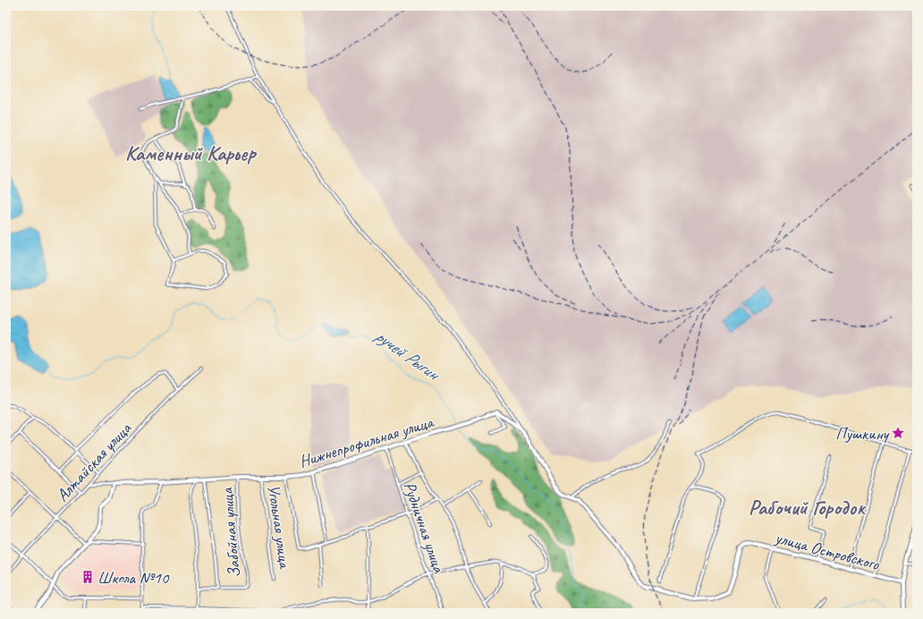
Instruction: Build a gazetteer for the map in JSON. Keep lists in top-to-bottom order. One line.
{"streets":{"street":["Нижнепрофильная улица","Алтайская улица","Угольная улица","Рудничная улица","Забойная улица","улица Островского"]},"crossings":[["Нижнепрофильная улица","Алтайская улица"],["Нижнепрофильная улица","Угольная улица"],["Нижнепрофильная улица","Рудничная улица"],["Нижнепрофильная улица","Забойная улица"]],"districts":["Каменный Карьер","Рабочий Городок"],"water":["ручей Рыгин"],"places":{"place":["Пушкину"],"building":["Школа №10"]}}
